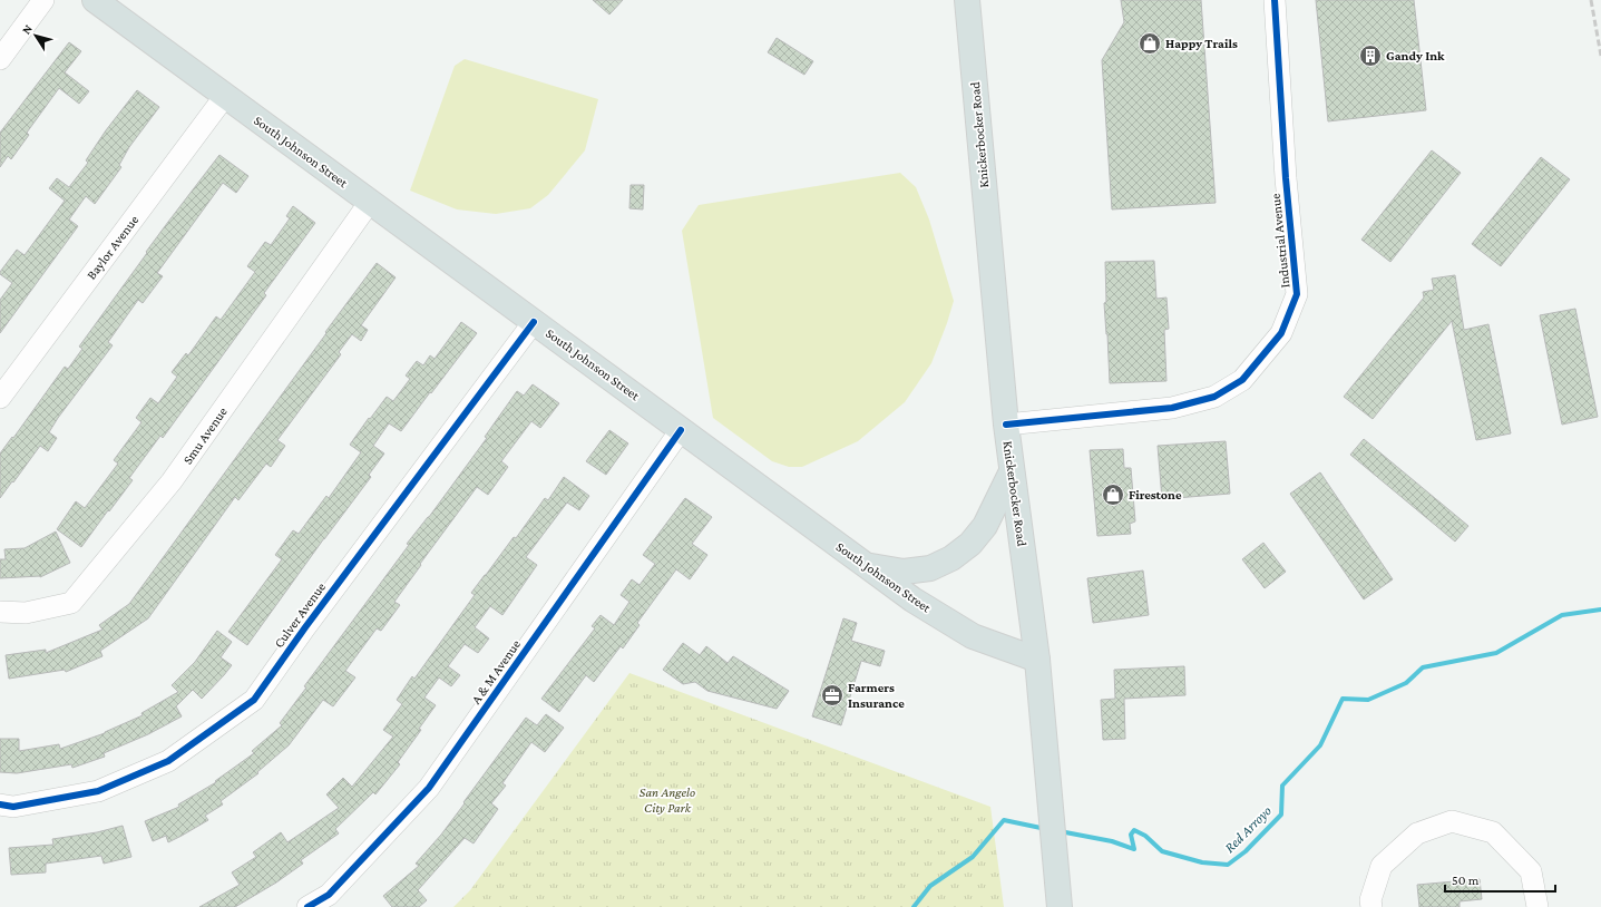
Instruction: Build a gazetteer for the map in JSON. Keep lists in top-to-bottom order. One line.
{"streets":{"main road":["Knickerbocker Road","South Johnson Street"],"street":["Industrial Avenue","Baylor Avenue","Smu Avenue","Culver Avenue","A & M Avenue"]},"crossings":[["Knickerbocker Road","South Johnson Street"],["Knickerbocker Road","Industrial Avenue"],["South Johnson Street","Baylor Avenue"],["South Johnson Street","Smu Avenue"],["South Johnson Street","Culver Avenue"],["South Johnson Street","A & M Avenue"]],"water":["Red Arroyo"],"parks":["San Angelo City Park"],"places":{"shop":["Happy Trails","Firestone"],"building":["Gandy Ink"],"office":["Farmers Insurance"]},"scale_bar":"50 m","north":"top left"}
